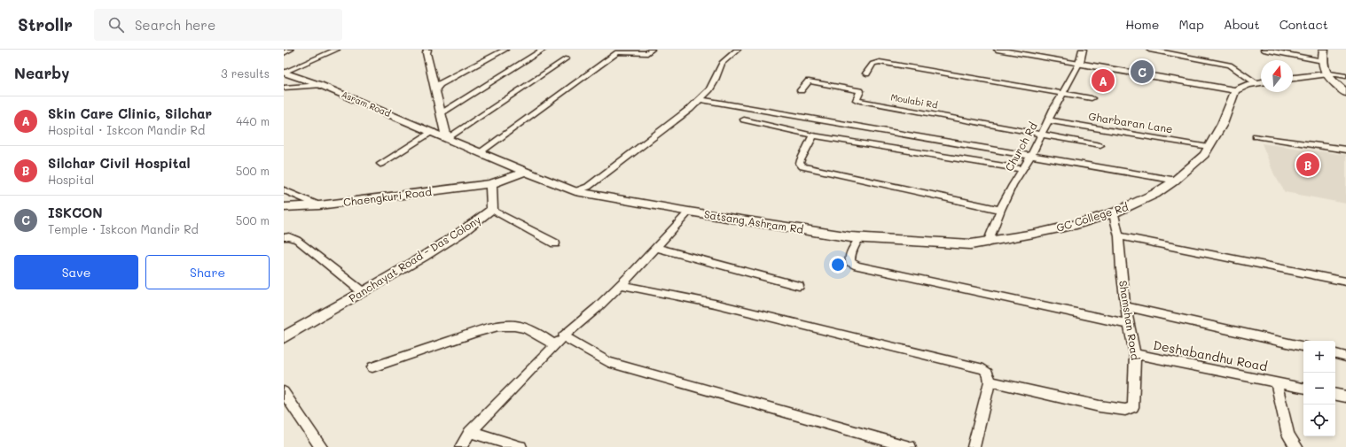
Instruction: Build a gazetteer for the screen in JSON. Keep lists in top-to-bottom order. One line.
{"streets":{"main road":["Asram Road","Chaengkuri Road","GC College Rd","Satsang Ashram Rd","Panchayat Road - Das Colony"],"street":["Moulabi Rd","Gharbaran Lane","Church Rd","Shamshan Road","Deshabandhu Road"]},"crossings":[["Moulabi Rd","Church Rd"],["Asram Road","Satsang Ashram Rd"],["Gharbaran Lane","Church Rd"],["Gharbaran Lane","GC College Rd"],["Church Rd","GC College Rd"],["Church Rd","Satsang Ashram Rd"],["Chaengkuri Road","Panchayat Road - Das Colony"],["GC College Rd","Satsang Ashram Rd"],["GC College Rd","Shamshan Road"],["Shamshan Road","Deshabandhu Road"]],"north":"top","page":{"header":"Strollr","search":"Search here","nav":["Home","Map","About","Contact"],"heading":["Nearby","3 results"],"pins":["C","A","B"],"list":[{"mark":"A","name":"Skin Care Clinic, Silchar","note":"Hospital · Iskcon Mandir Rd","value":"440 m"},{"mark":"B","name":"Silchar Civil Hospital","note":"Hospital","value":"500 m"},{"mark":"C","name":"ISKCON","note":"Temple · Iskcon Mandir Rd","value":"500 m"}],"buttons":["Save","Share"],"map_buttons":["+","−"]}}
